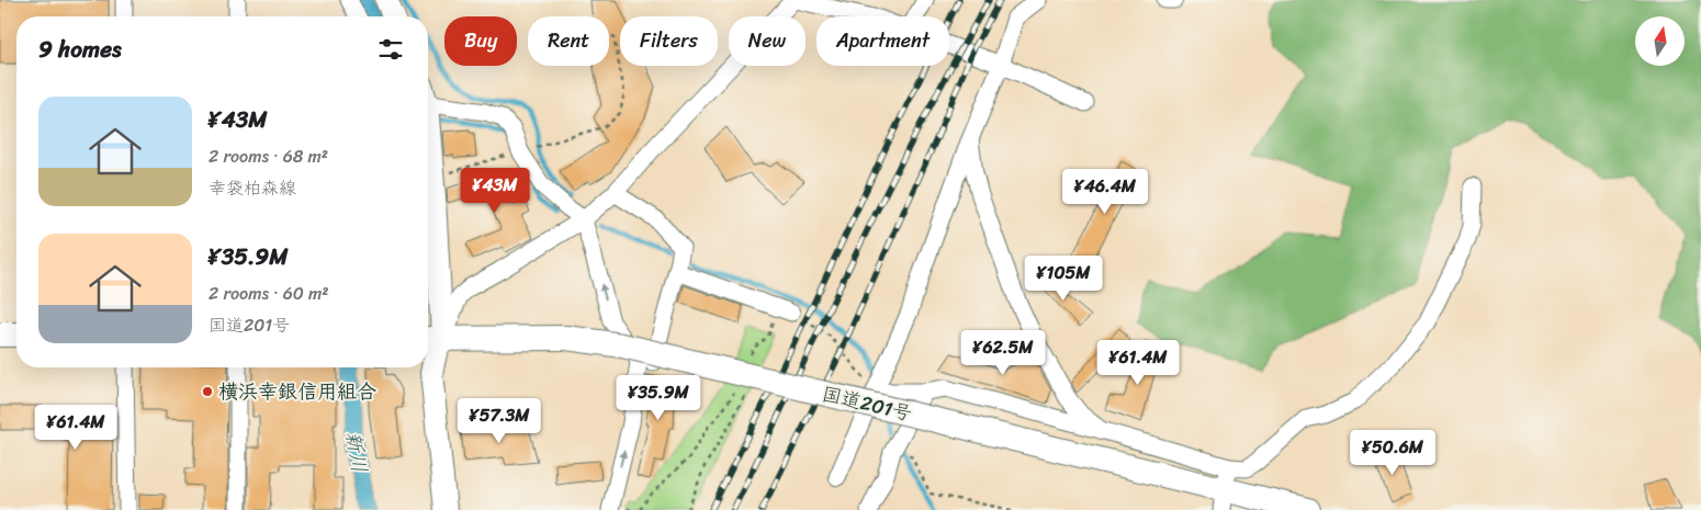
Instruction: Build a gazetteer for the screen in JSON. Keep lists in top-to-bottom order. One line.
{"streets":{"highway":["国道201号"]},"water":["新川"],"places":["横浜幸銀信用組合"],"north":"top","page":{"chip":["Buy","Rent","Filters","New","Apartment"],"heading":"9 homes","list":[{"name":"¥43M","note":"2 rooms · 68 m² · 幸袋柏森線"},{"name":"¥35.9M","note":"2 rooms · 60 m² · 国道201号"}],"price":["¥43M","¥46.4M","¥105M","¥62.5M","¥61.4M","¥35.9M","¥57.3M","¥61.4M","¥50.6M"]}}
